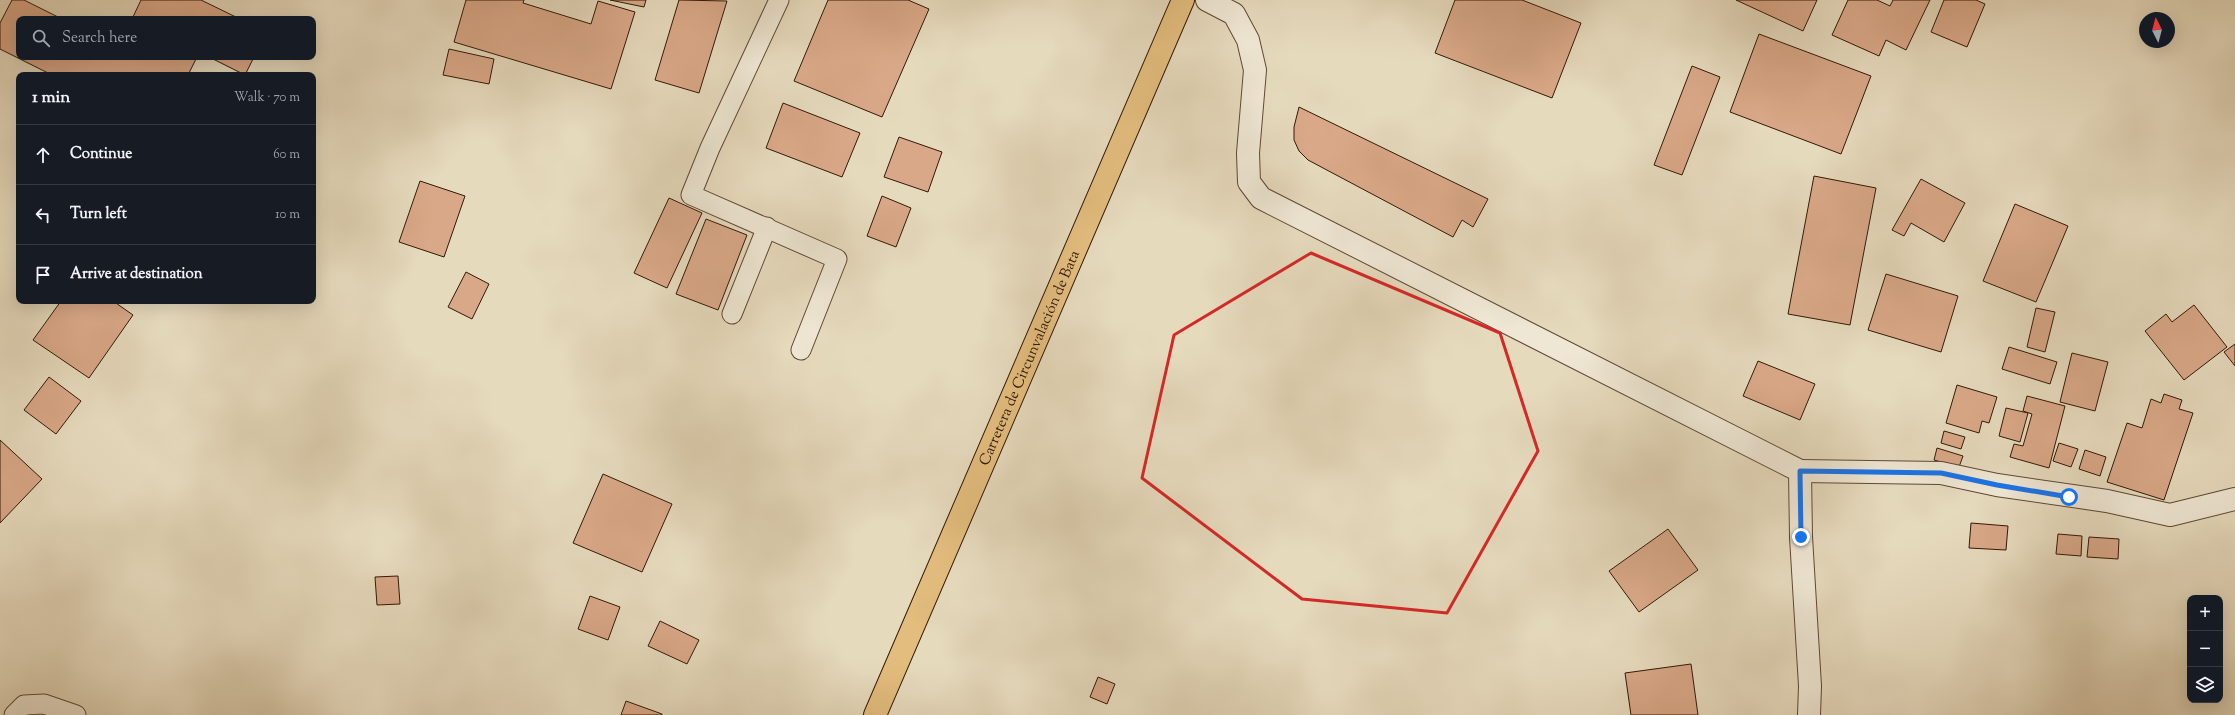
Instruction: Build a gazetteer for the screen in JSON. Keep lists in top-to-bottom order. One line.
{"streets":{"main road":["Carretera de Circunvalación de Bata"]},"north":"top","page":{"search":"Search here","heading":["1 min","Walk · 70 m"],"list":[["Continue","60 m"],["Turn left","10 m"],"Arrive at destination"],"map_buttons":["+","−"]}}
